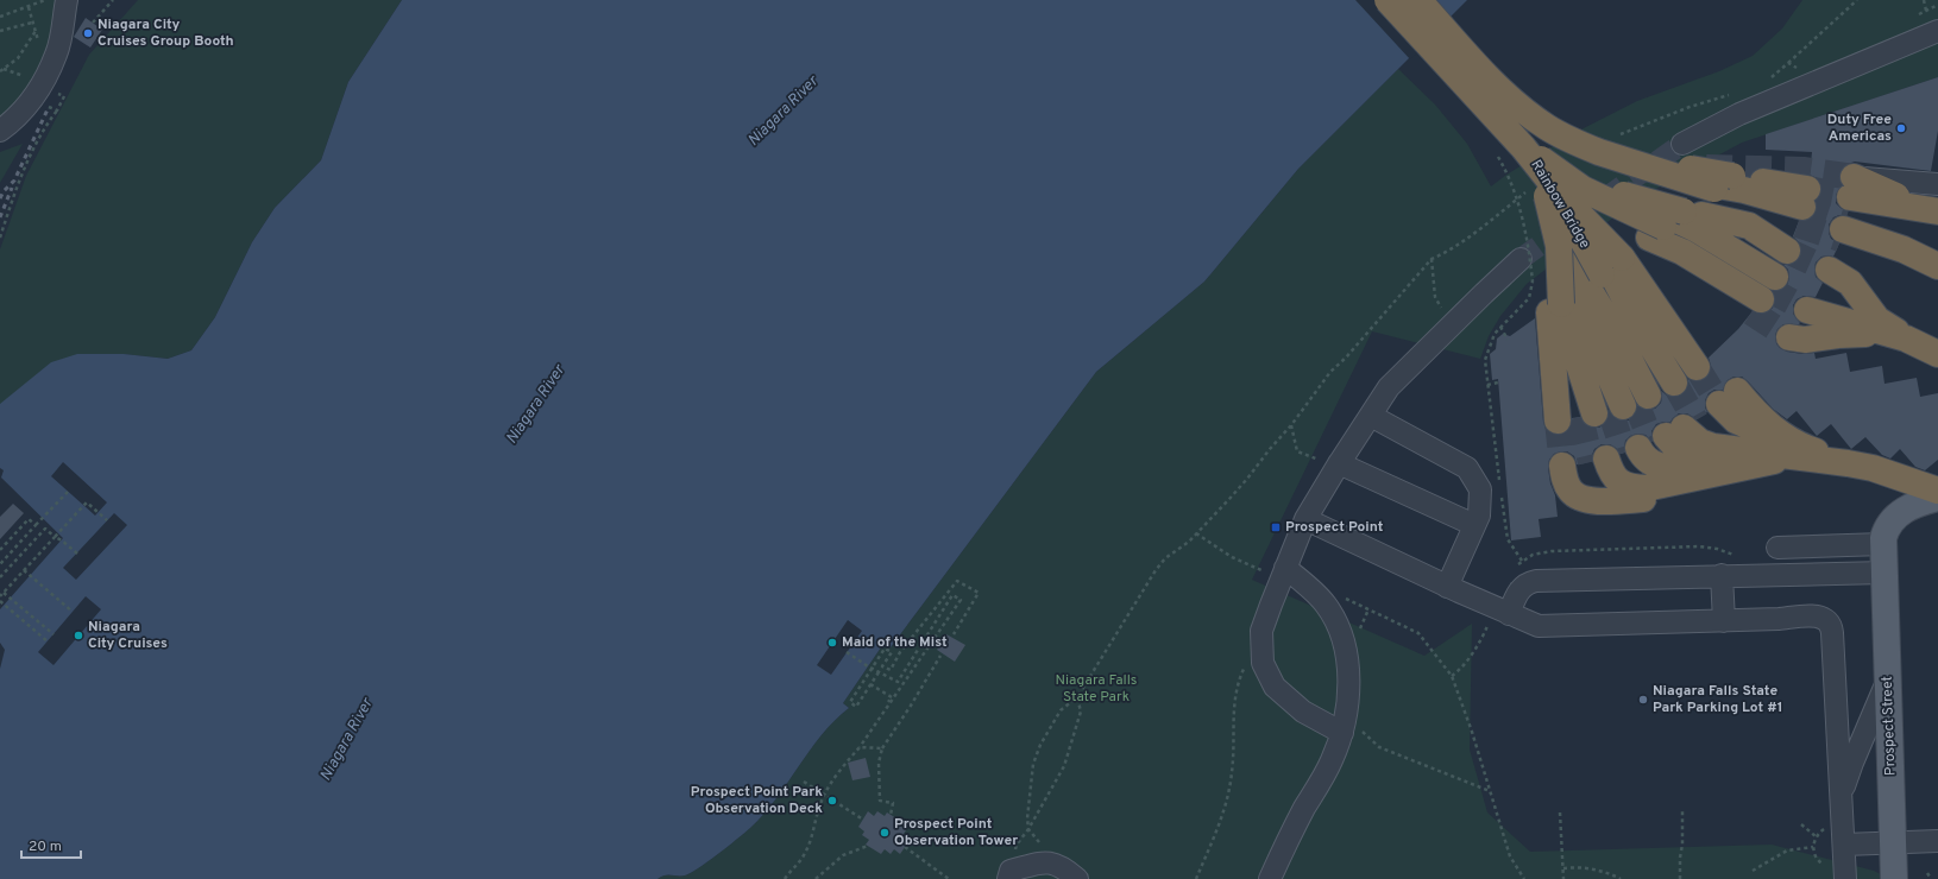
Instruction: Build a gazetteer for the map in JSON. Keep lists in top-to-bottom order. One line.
{"streets":{"highway":["Rainbow Bridge"],"main road":["Prospect Street"]},"water":["Niagara River"],"parks":["Niagara Falls State Park"],"places":{"other":["Niagara City Cruises Group Booth","Duty Free Americas","Niagara City Cruises","Maid of the Mist","Niagara Falls State Park Parking Lot #1","Prospect Point Park Observation Deck","Prospect Point Observation Tower"],"transit":["Prospect Point"]},"scale_bar":"20 m"}
